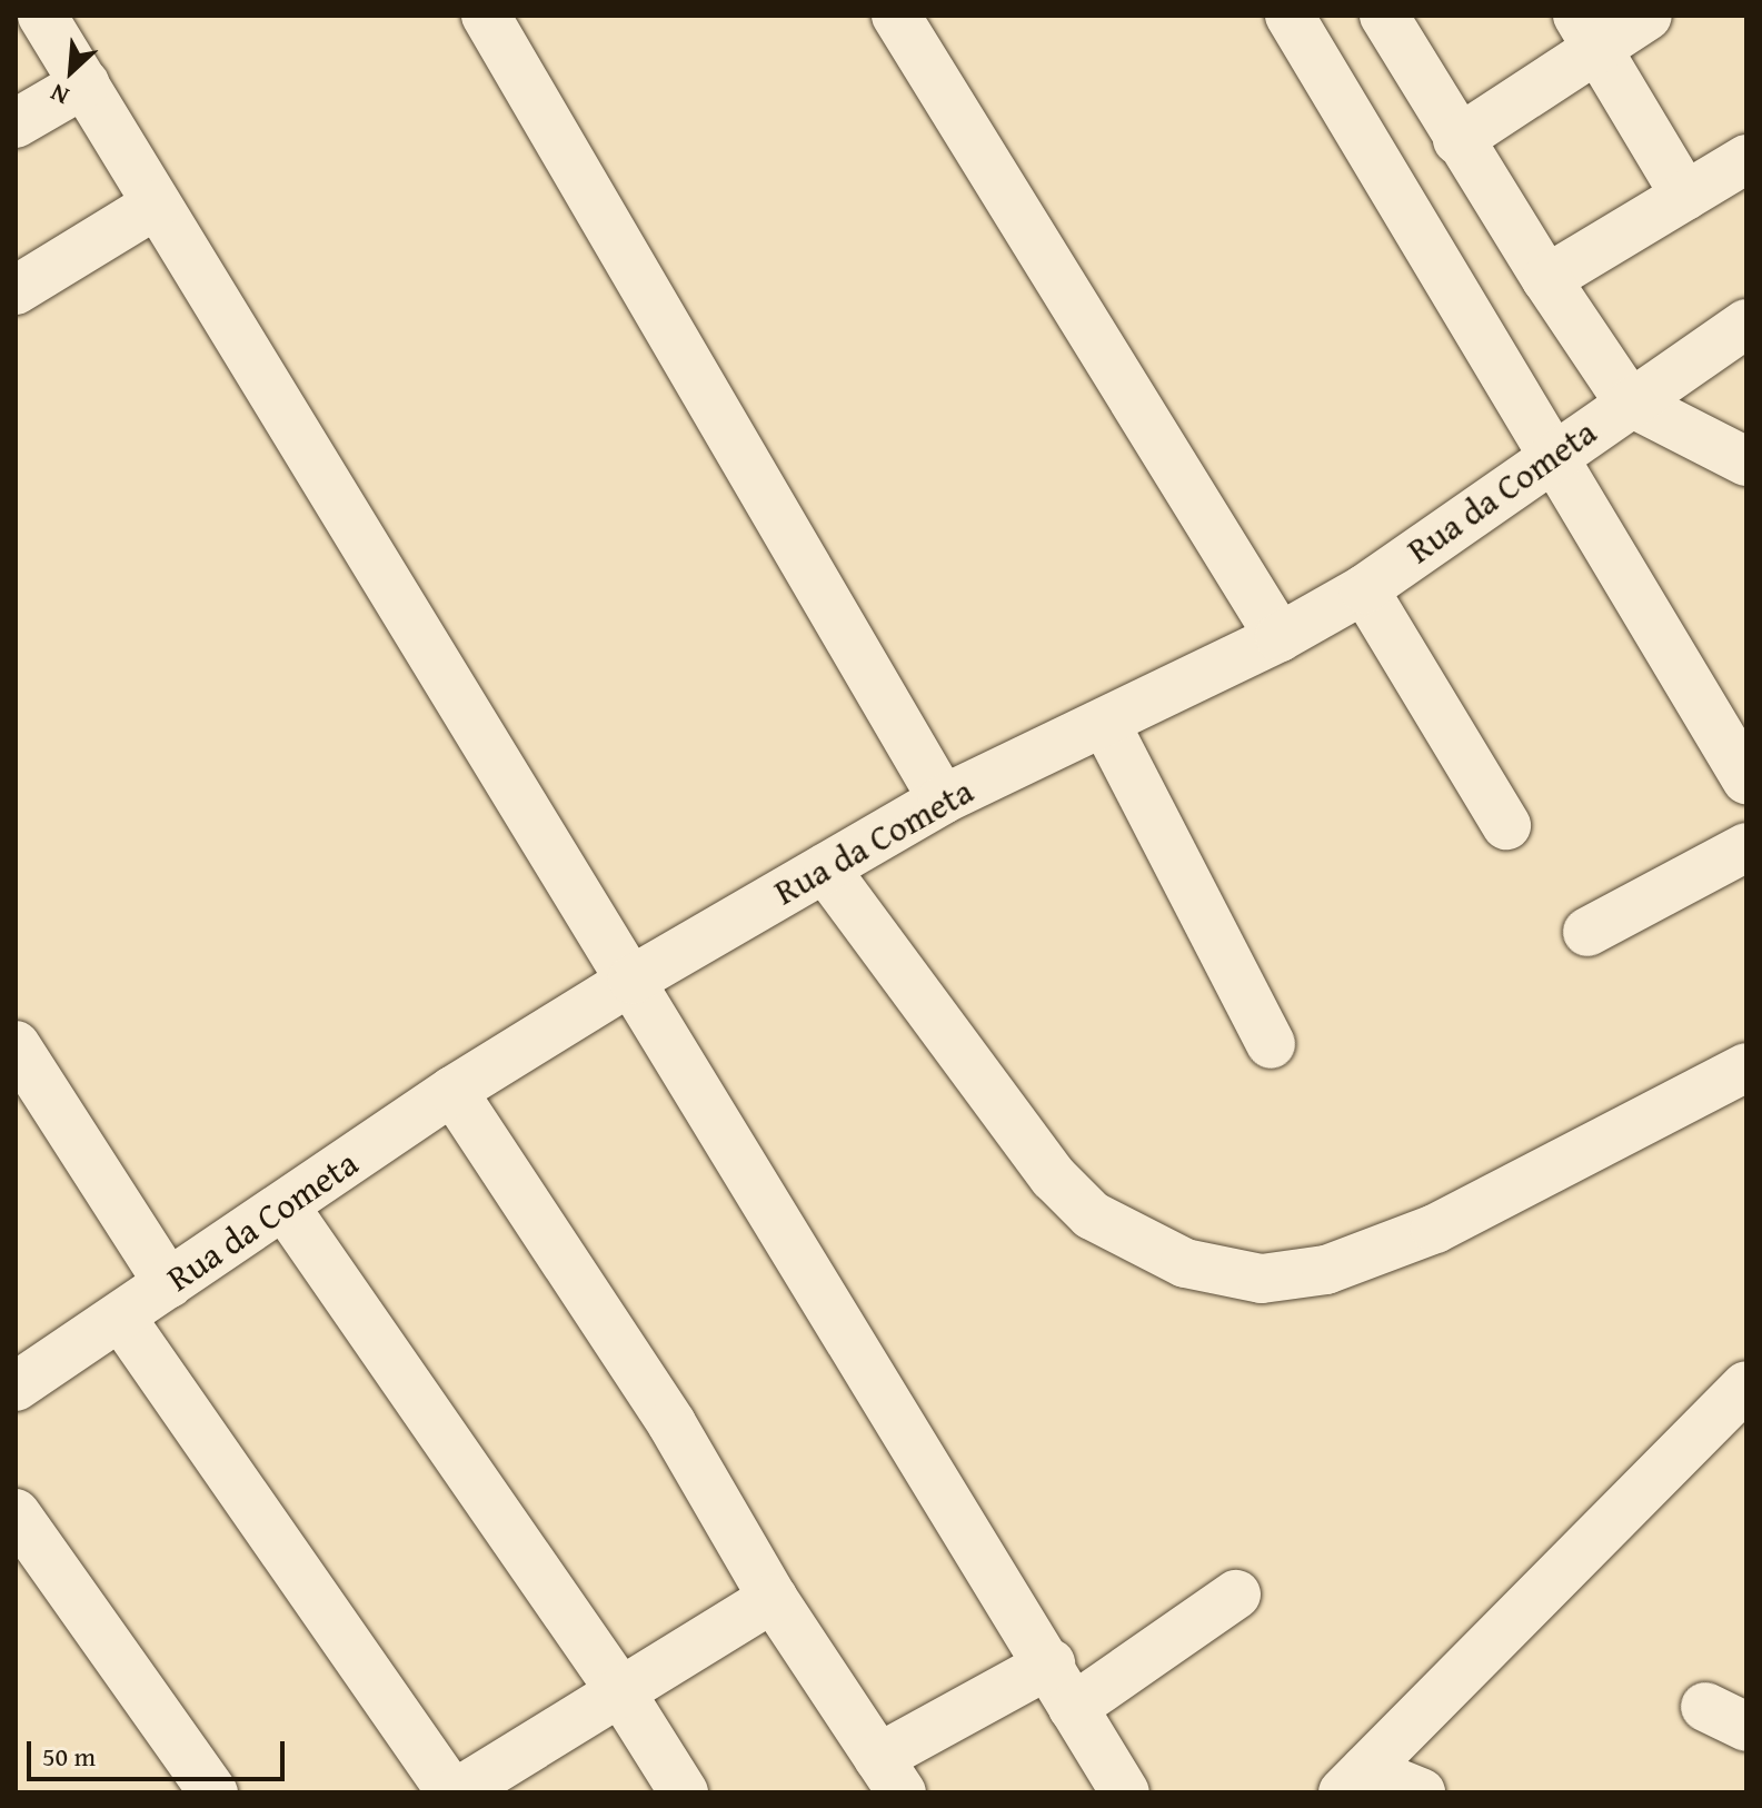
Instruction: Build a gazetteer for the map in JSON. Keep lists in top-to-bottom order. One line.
{"streets":{"street":["Rua da Cometa"]},"scale_bar":"50 m","north":"bottom left"}
